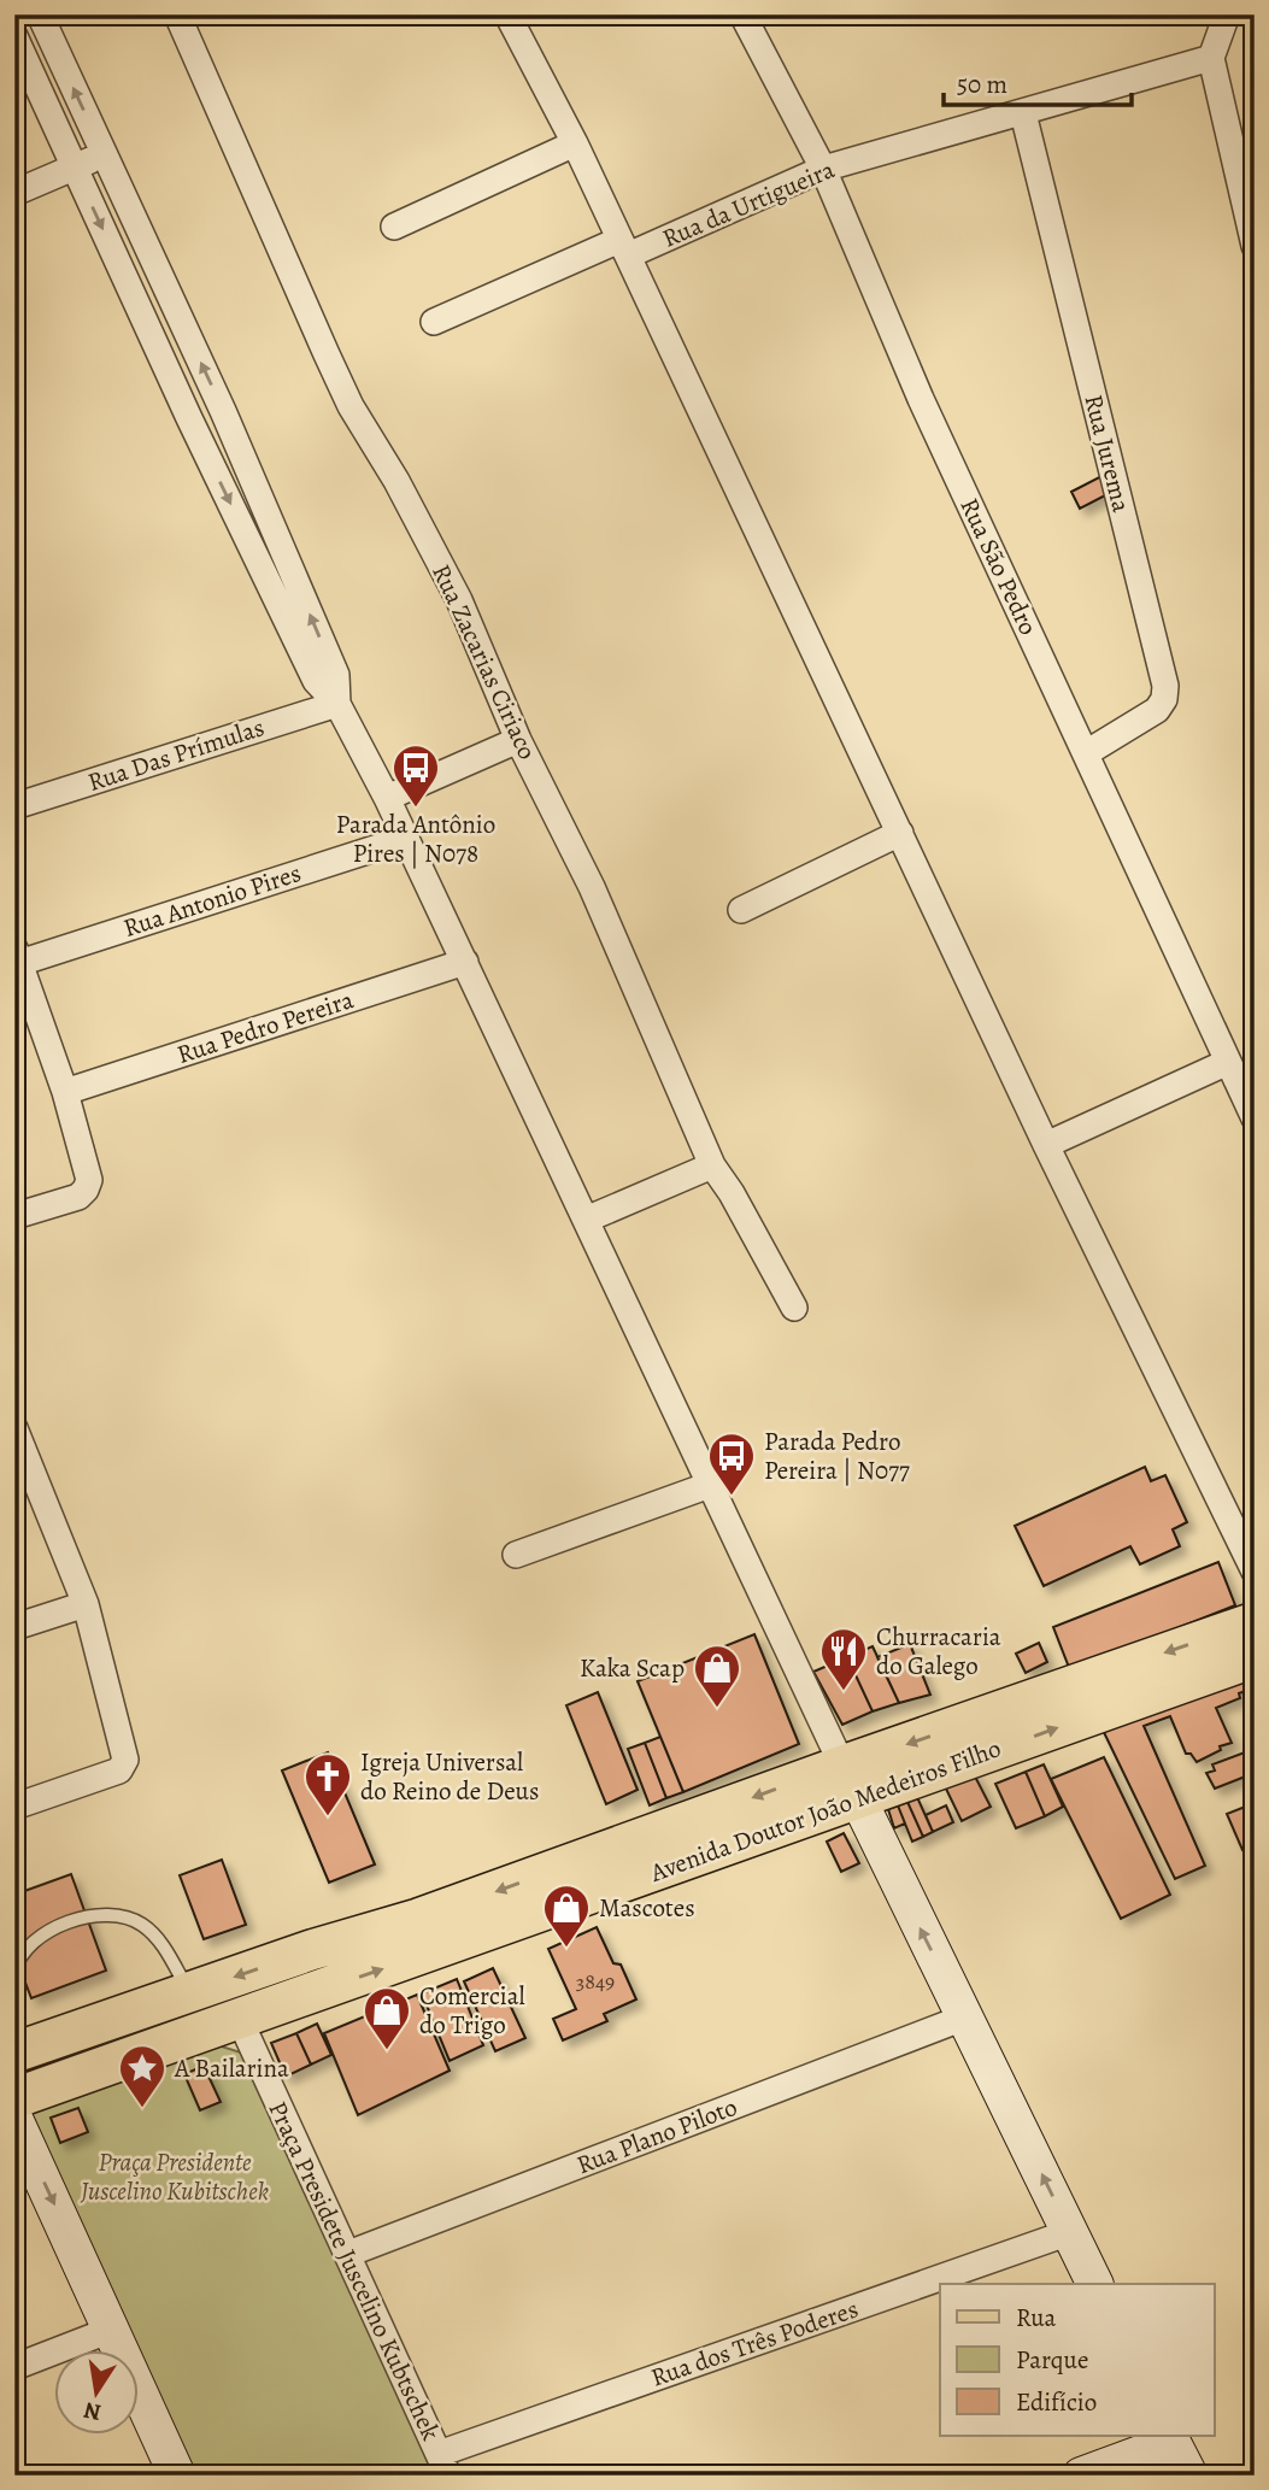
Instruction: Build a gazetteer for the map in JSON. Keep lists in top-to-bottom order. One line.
{"streets":{"main road":["Avenida Doutor João Medeiros Filho"],"street":["Rua da Urtigueira","Rua Jurema","Rua São Pedro","Rua Zacarias Ciriaco","Rua Das Prímulas","Rua Antonio Pires","Rua Pedro Pereira","Rua Plano Piloto","Praça Presidete Juscelino Kubtschek","Rua dos Três Poderes"]},"crossings":[["Rua da Urtigueira","Rua Jurema"],["Rua da Urtigueira","Rua São Pedro"],["Rua Jurema","Rua São Pedro"],["Avenida Doutor João Medeiros Filho","Praça Presidete Juscelino Kubtschek"],["Rua Plano Piloto","Praça Presidete Juscelino Kubtschek"],["Praça Presidete Juscelino Kubtschek","Rua dos Três Poderes"]],"parks":["Praça Presidente Juscelino Kubitschek"],"places":{"bus stop":["Parada Antônio Pires | N078","Parada Pedro Pereira | N077"],"restaurant":["Churracaria do Galego"],"shop":["Kaka Scap","Mascotes","Comercial do Trigo"],"church":["Igreja Universal do Reino de Deus"],"place":["A Bailarina"]},"house_numbers":["3849"],"legend":["Rua","Parque","Edifício"],"scale_bar":"50 m","north":"bottom"}
